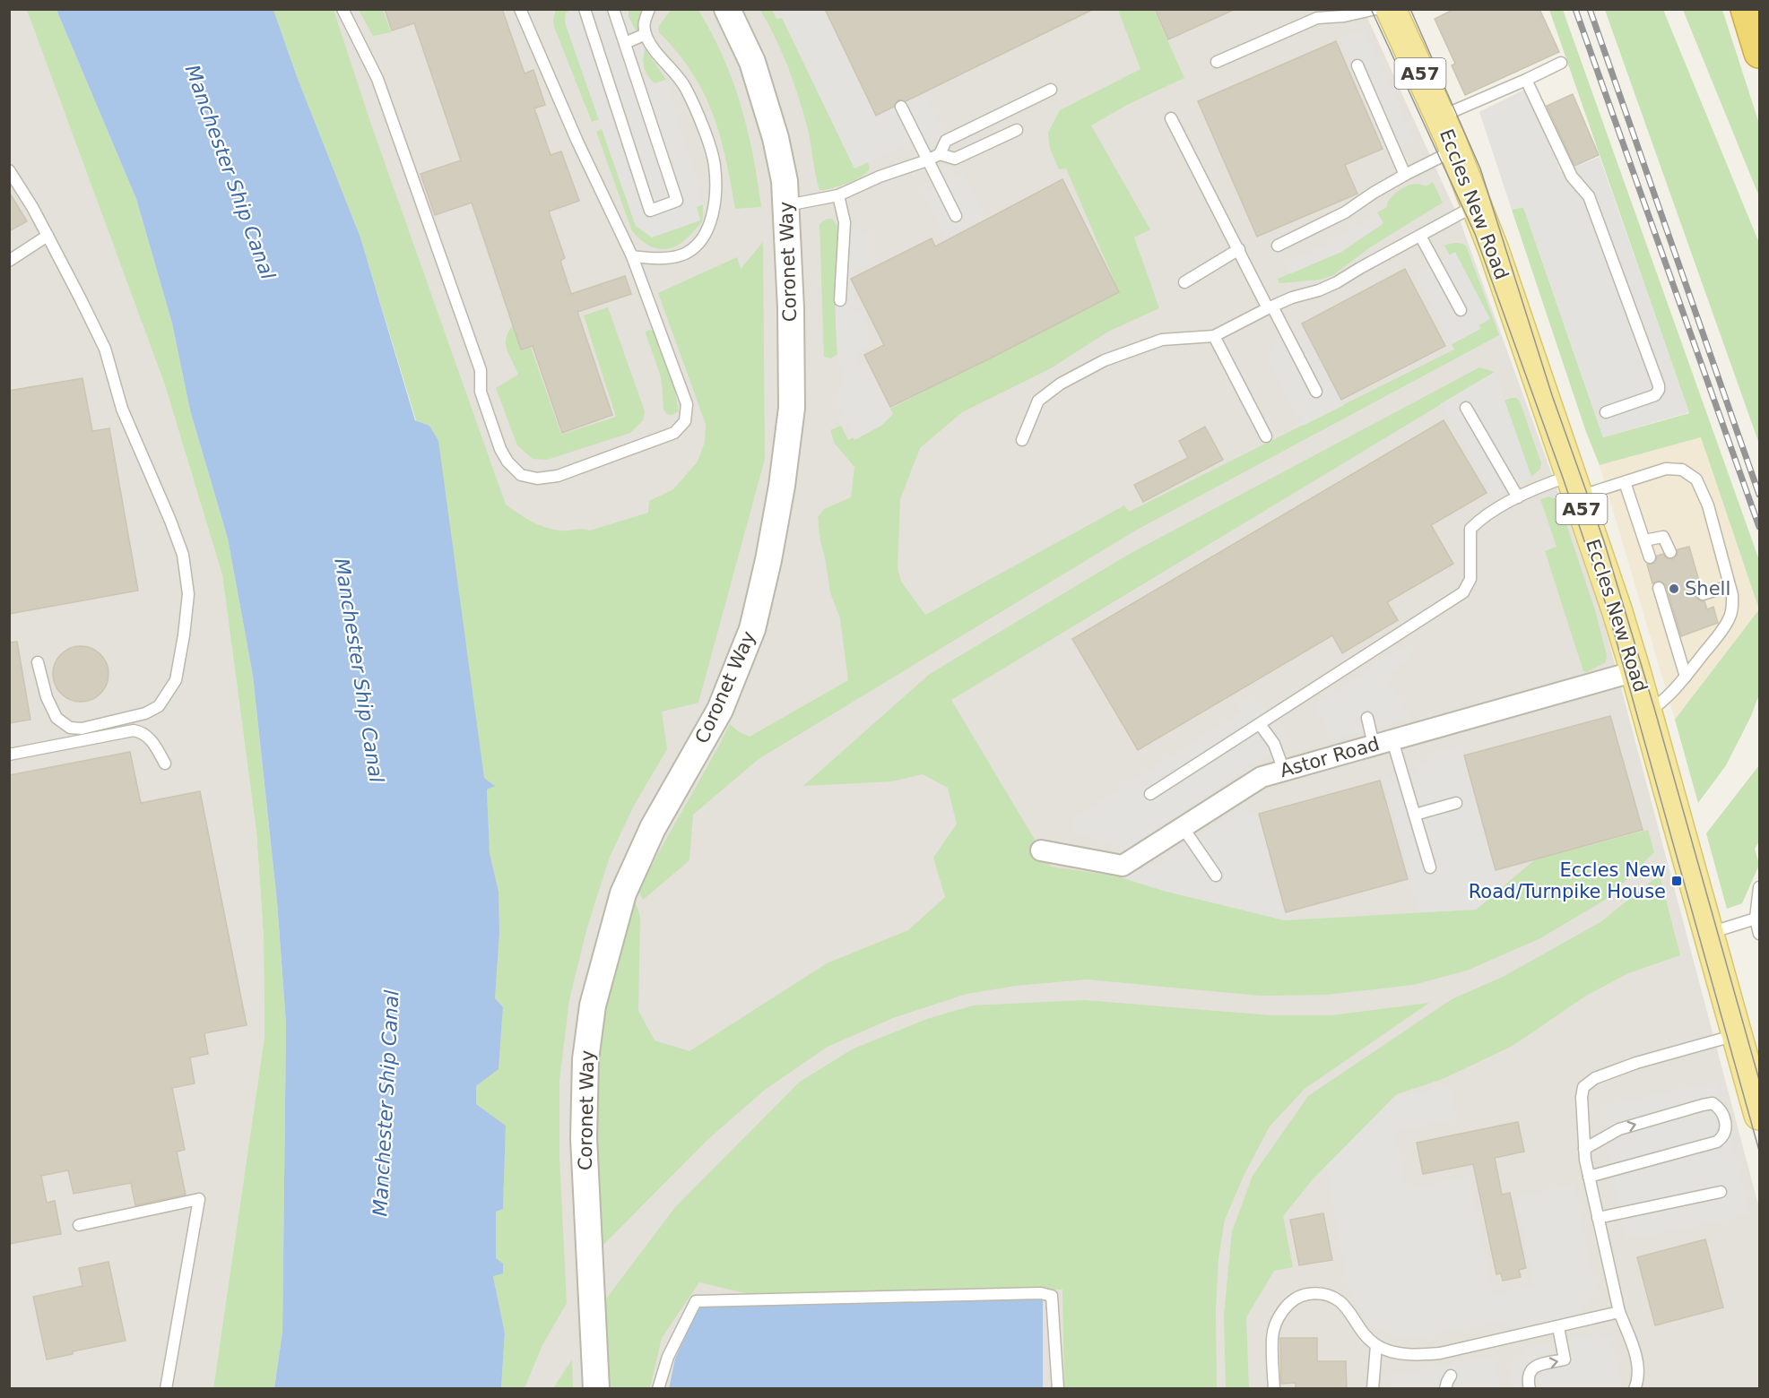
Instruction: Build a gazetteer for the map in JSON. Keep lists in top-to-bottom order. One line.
{"streets":{"main road":["A57","Eccles New Road"],"street":["Coronet Way","Astor Road"]},"crossings":[["Eccles New Road","Astor Road"]],"water":["Manchester Ship Canal"],"places":{"other":["Shell"],"transit":["Eccles New Road/Turnpike House"]}}
